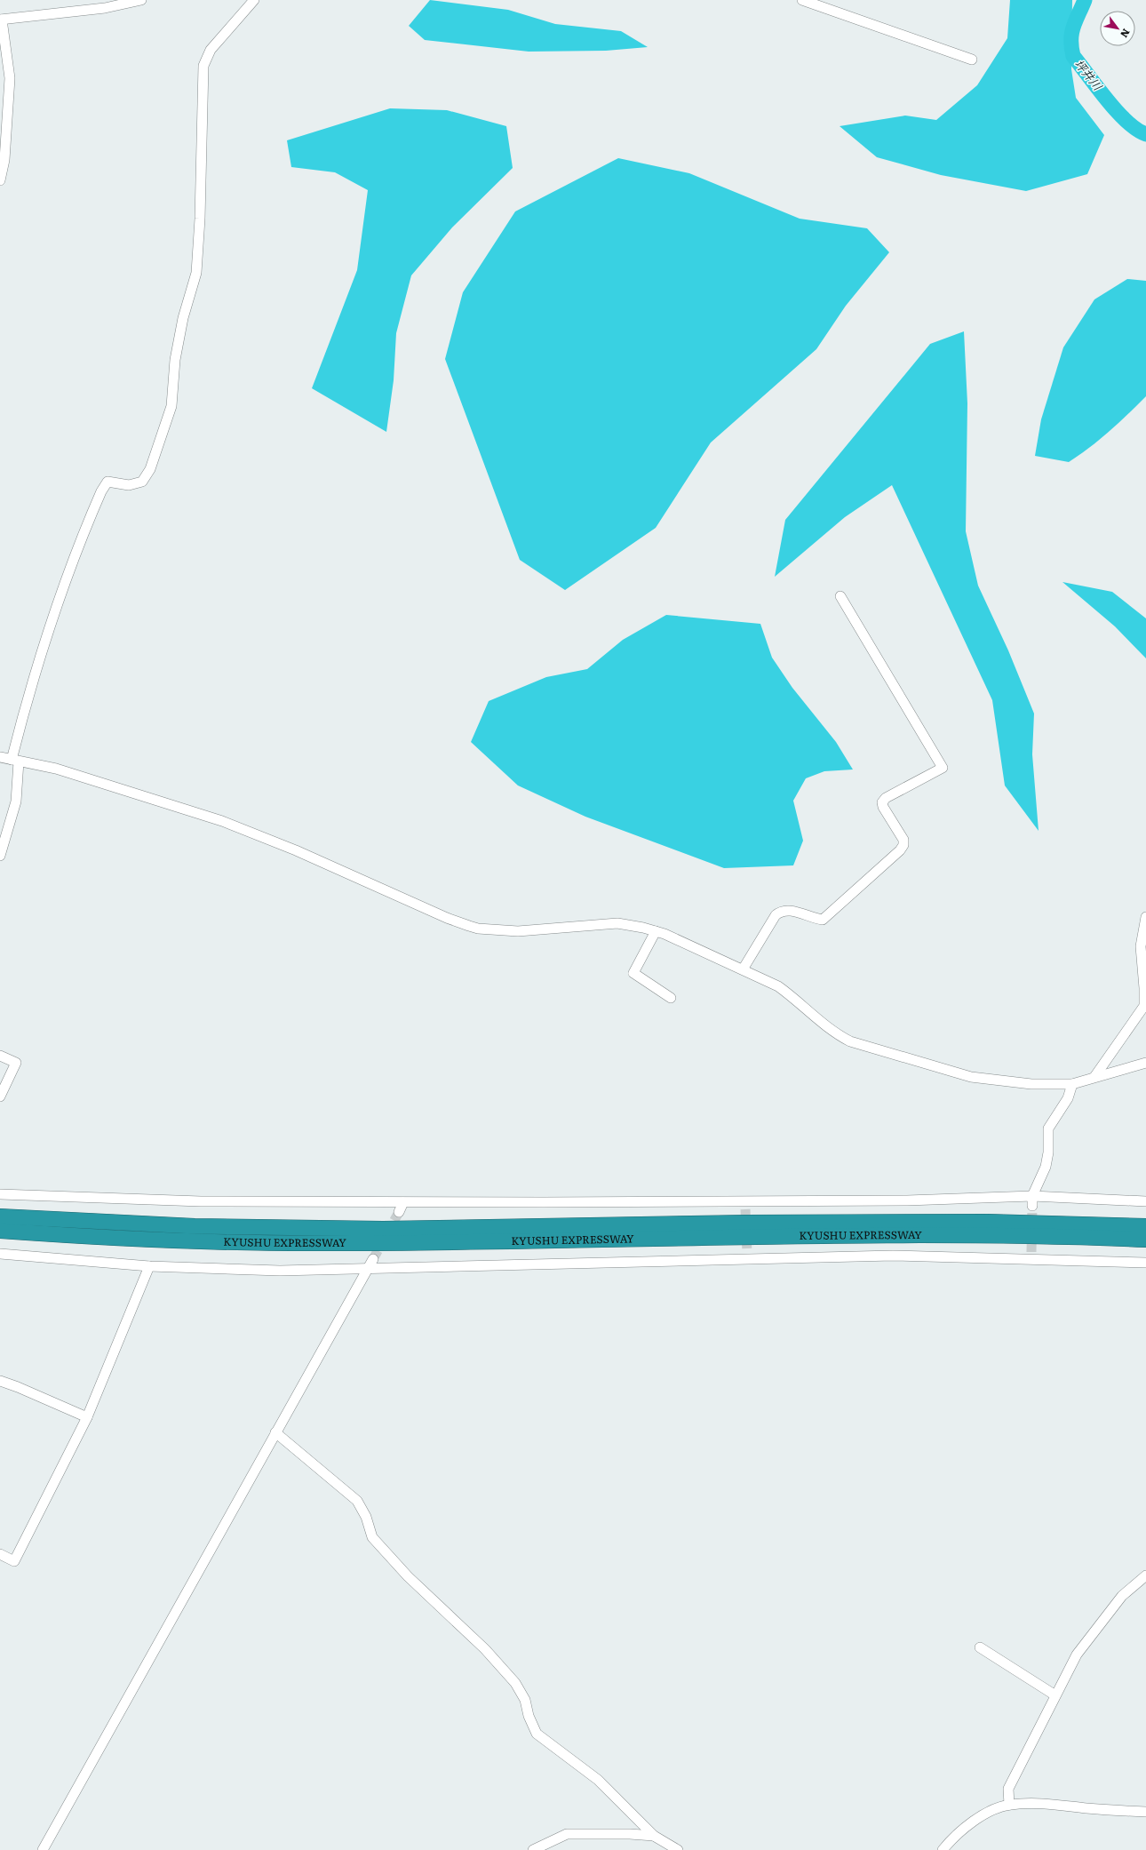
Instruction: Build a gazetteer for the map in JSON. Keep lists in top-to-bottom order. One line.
{"streets":{"highway":["KYUSHU EXPRESSWAY"]},"water":["坪井川"],"north":"bottom right"}
